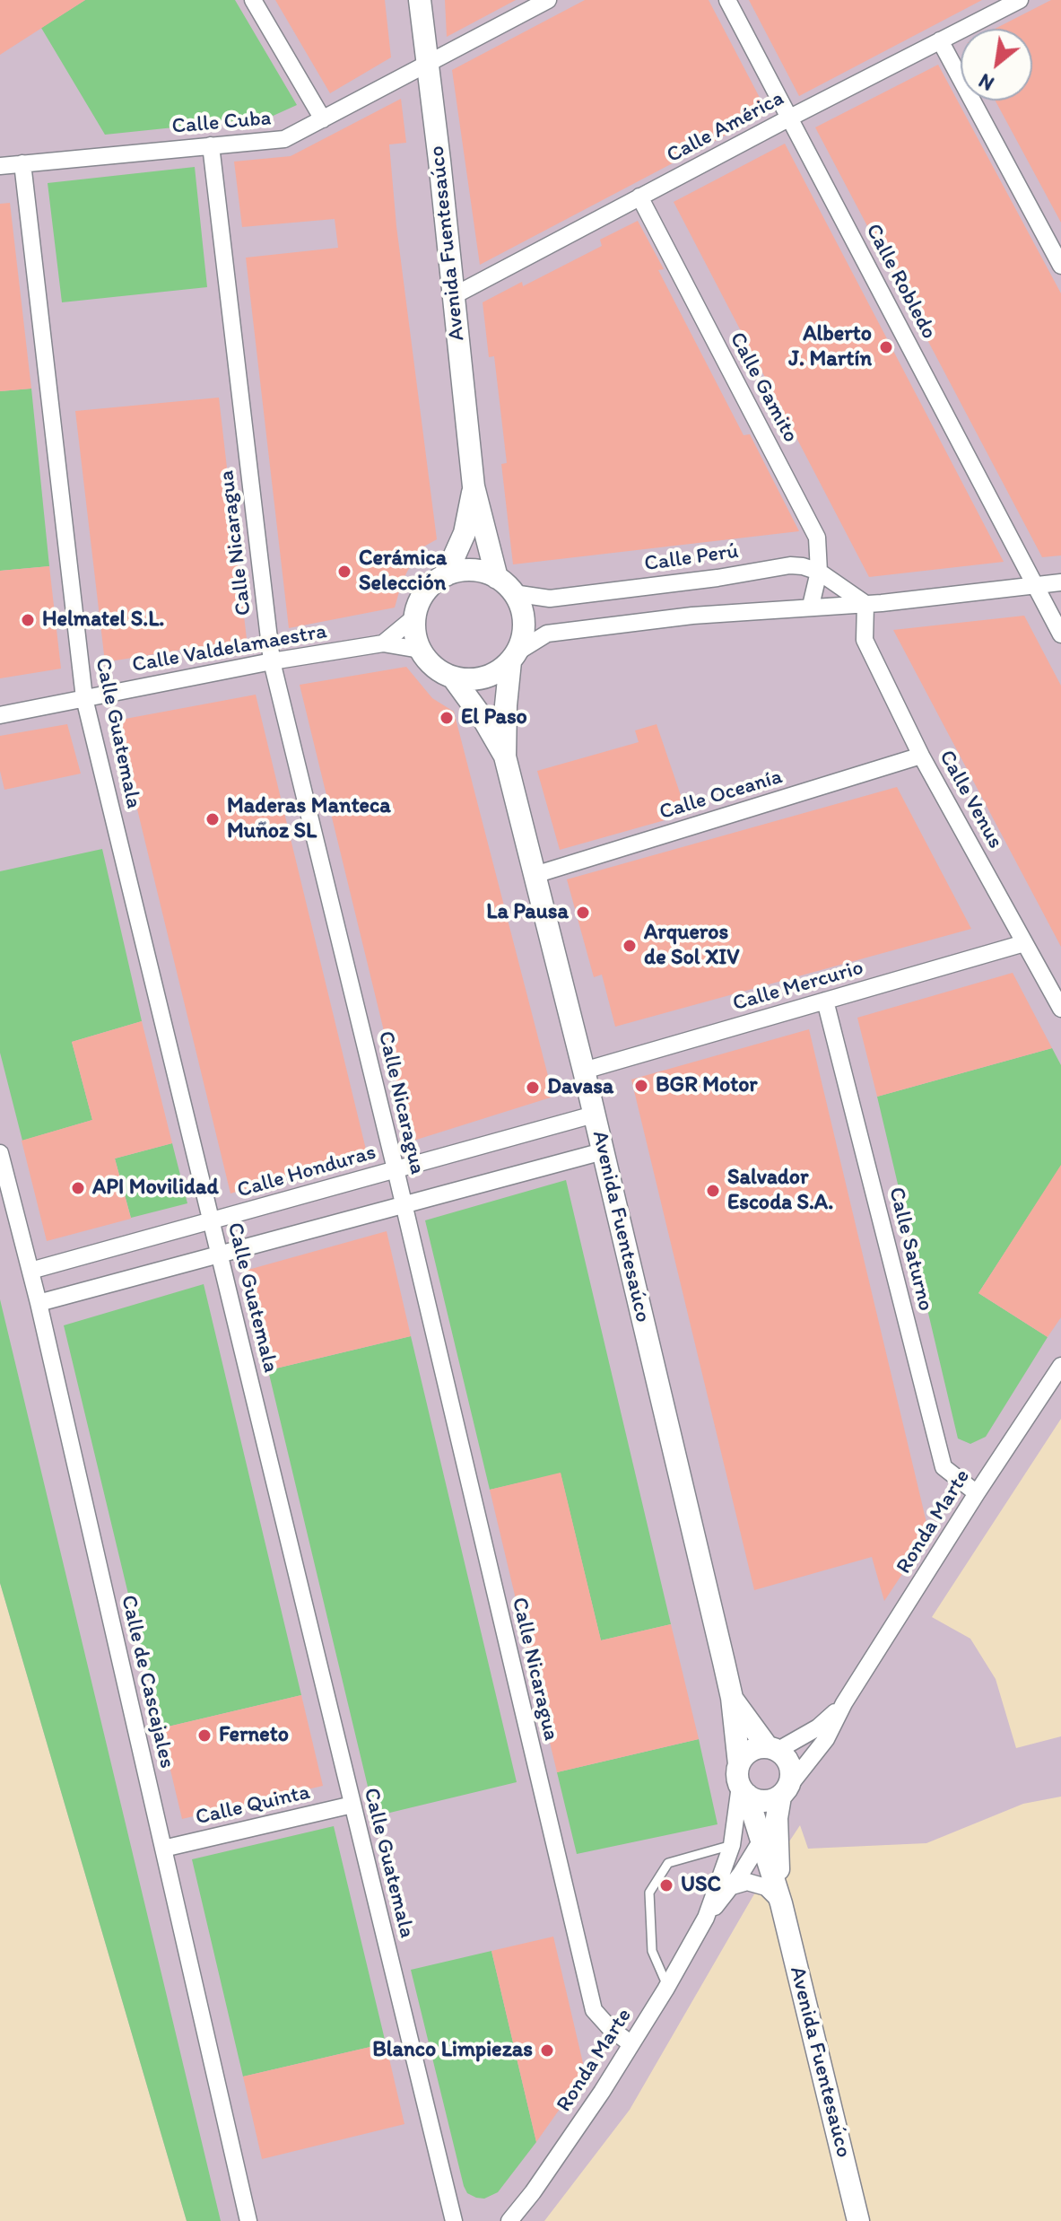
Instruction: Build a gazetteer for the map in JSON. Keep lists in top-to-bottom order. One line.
{"streets":{"street":["Calle Cuba","Calle América","Avenida Fuentesaúco","Calle Robledo","Calle Gamito","Calle Nicaragua","Calle Perú","Calle Valdelamaestra","Calle Guatemala","Calle Oceanía","Calle Venus","Calle Mercurio","Calle Honduras","Calle Saturno","Ronda Marte","Calle de Cascajales","Calle Quinta"]},"crossings":[["Calle Cuba","Avenida Fuentesaúco"],["Calle Cuba","Calle Nicaragua"],["Calle Cuba","Calle Guatemala"],["Calle América","Avenida Fuentesaúco"],["Calle América","Calle Robledo"],["Calle América","Calle Gamito"],["Avenida Fuentesaúco","Calle Perú"],["Avenida Fuentesaúco","Calle Valdelamaestra"],["Avenida Fuentesaúco","Calle Oceanía"],["Avenida Fuentesaúco","Calle Mercurio"],["Avenida Fuentesaúco","Calle Honduras"],["Avenida Fuentesaúco","Ronda Marte"],["Calle Gamito","Calle Perú"],["Calle Nicaragua","Calle Valdelamaestra"],["Calle Nicaragua","Calle Honduras"],["Calle Nicaragua","Ronda Marte"],["Calle Perú","Calle Valdelamaestra"],["Calle Perú","Calle Venus"],["Calle Valdelamaestra","Calle Guatemala"],["Calle Guatemala","Calle Honduras"],["Calle Guatemala","Calle Quinta"],["Calle Oceanía","Calle Venus"],["Calle Venus","Calle Mercurio"],["Calle Mercurio","Calle Saturno"],["Calle Honduras","Calle de Cascajales"],["Calle Saturno","Ronda Marte"],["Calle de Cascajales","Calle Quinta"]],"places":["Alberto J. Martín","Cerámica Selección","Helmatel S.L.","El Paso","Maderas Manteca Muñoz SL","La Pausa","Arqueros de Sol XIV","BGR Motor","Davasa","API Movilidad","Salvador Escoda S.A.","Ferneto","USC","Blanco Limpiezas"],"north":"bottom left"}
